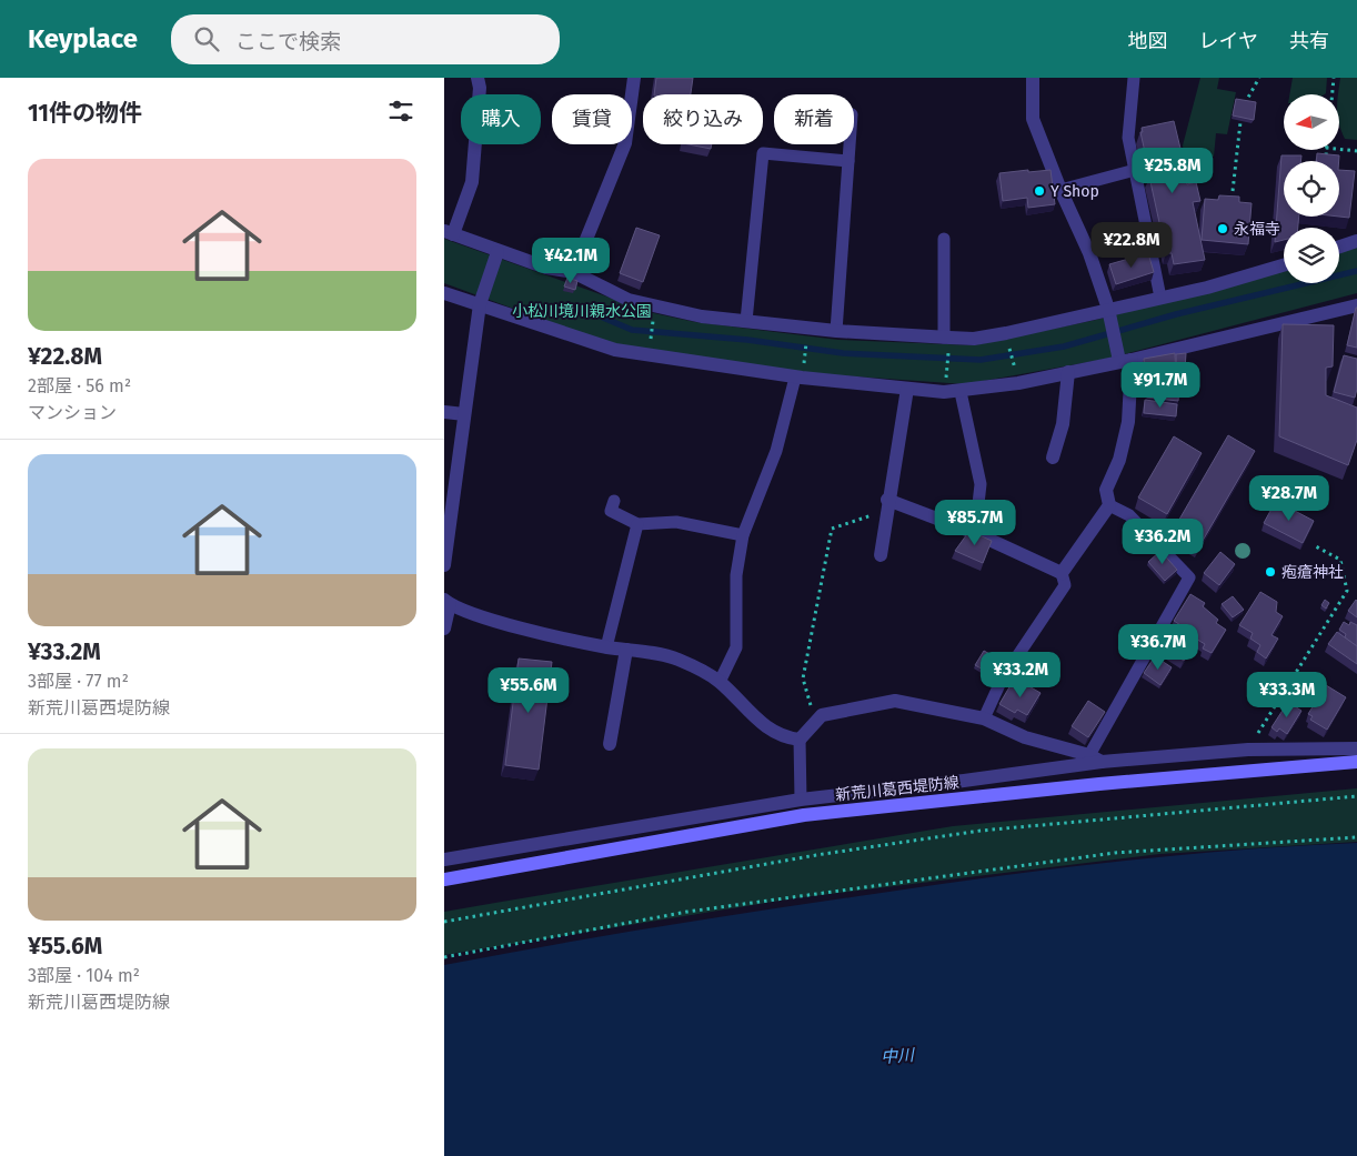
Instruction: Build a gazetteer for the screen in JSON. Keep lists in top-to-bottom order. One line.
{"streets":{"main road":["新荒川葛西堤防線"]},"water":["中川"],"parks":["小松川境川親水公園"],"places":["Y Shop","永福寺","疱瘡神社"],"north":"left","page":{"header":"Keyplace","search":"ここで検索","nav":["地図","レイヤ","共有"],"heading":"11件の物件","chip":["購入","賃貸","絞り込み","新着"],"list":[{"name":"¥22.8M","note":"2部屋 · 56 m² · マンション"},{"name":"¥33.2M","note":"3部屋 · 77 m² · 新荒川葛西堤防線"},{"name":"¥55.6M","note":"3部屋 · 104 m² · 新荒川葛西堤防線"}],"price":["¥25.8M","¥22.8M","¥42.1M","¥91.7M","¥28.7M","¥85.7M","¥36.2M","¥36.7M","¥33.2M","¥55.6M","¥33.3M"]}}
